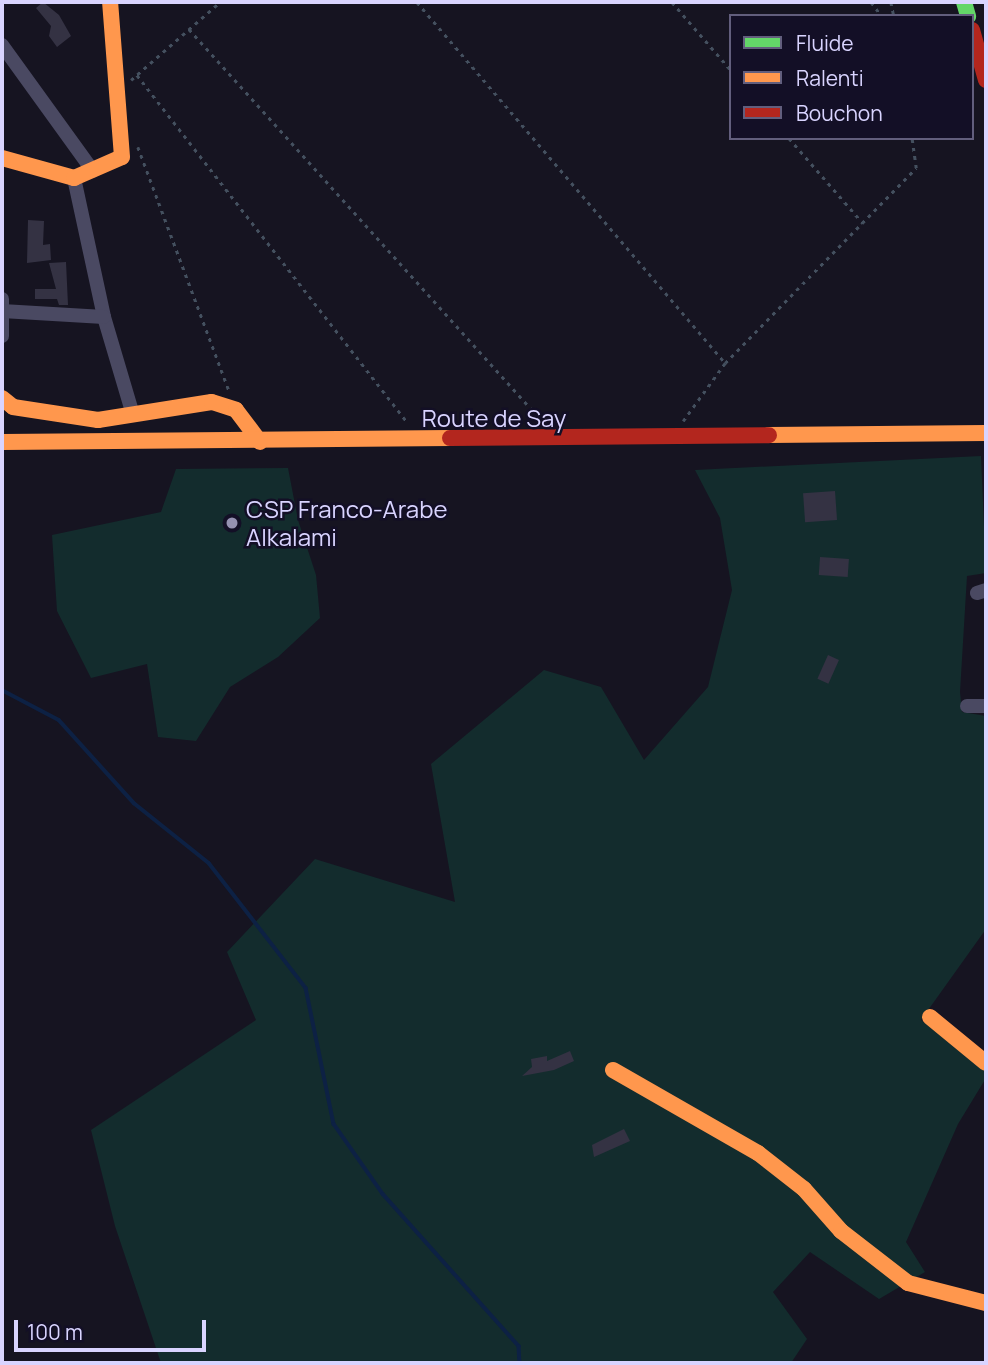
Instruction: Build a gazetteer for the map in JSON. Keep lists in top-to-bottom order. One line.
{"streets":{"main road":["Route de Say"]},"places":["CSP Franco-Arabe Alkalami"],"legend":["Fluide","Ralenti","Bouchon"],"scale_bar":"100 m"}
